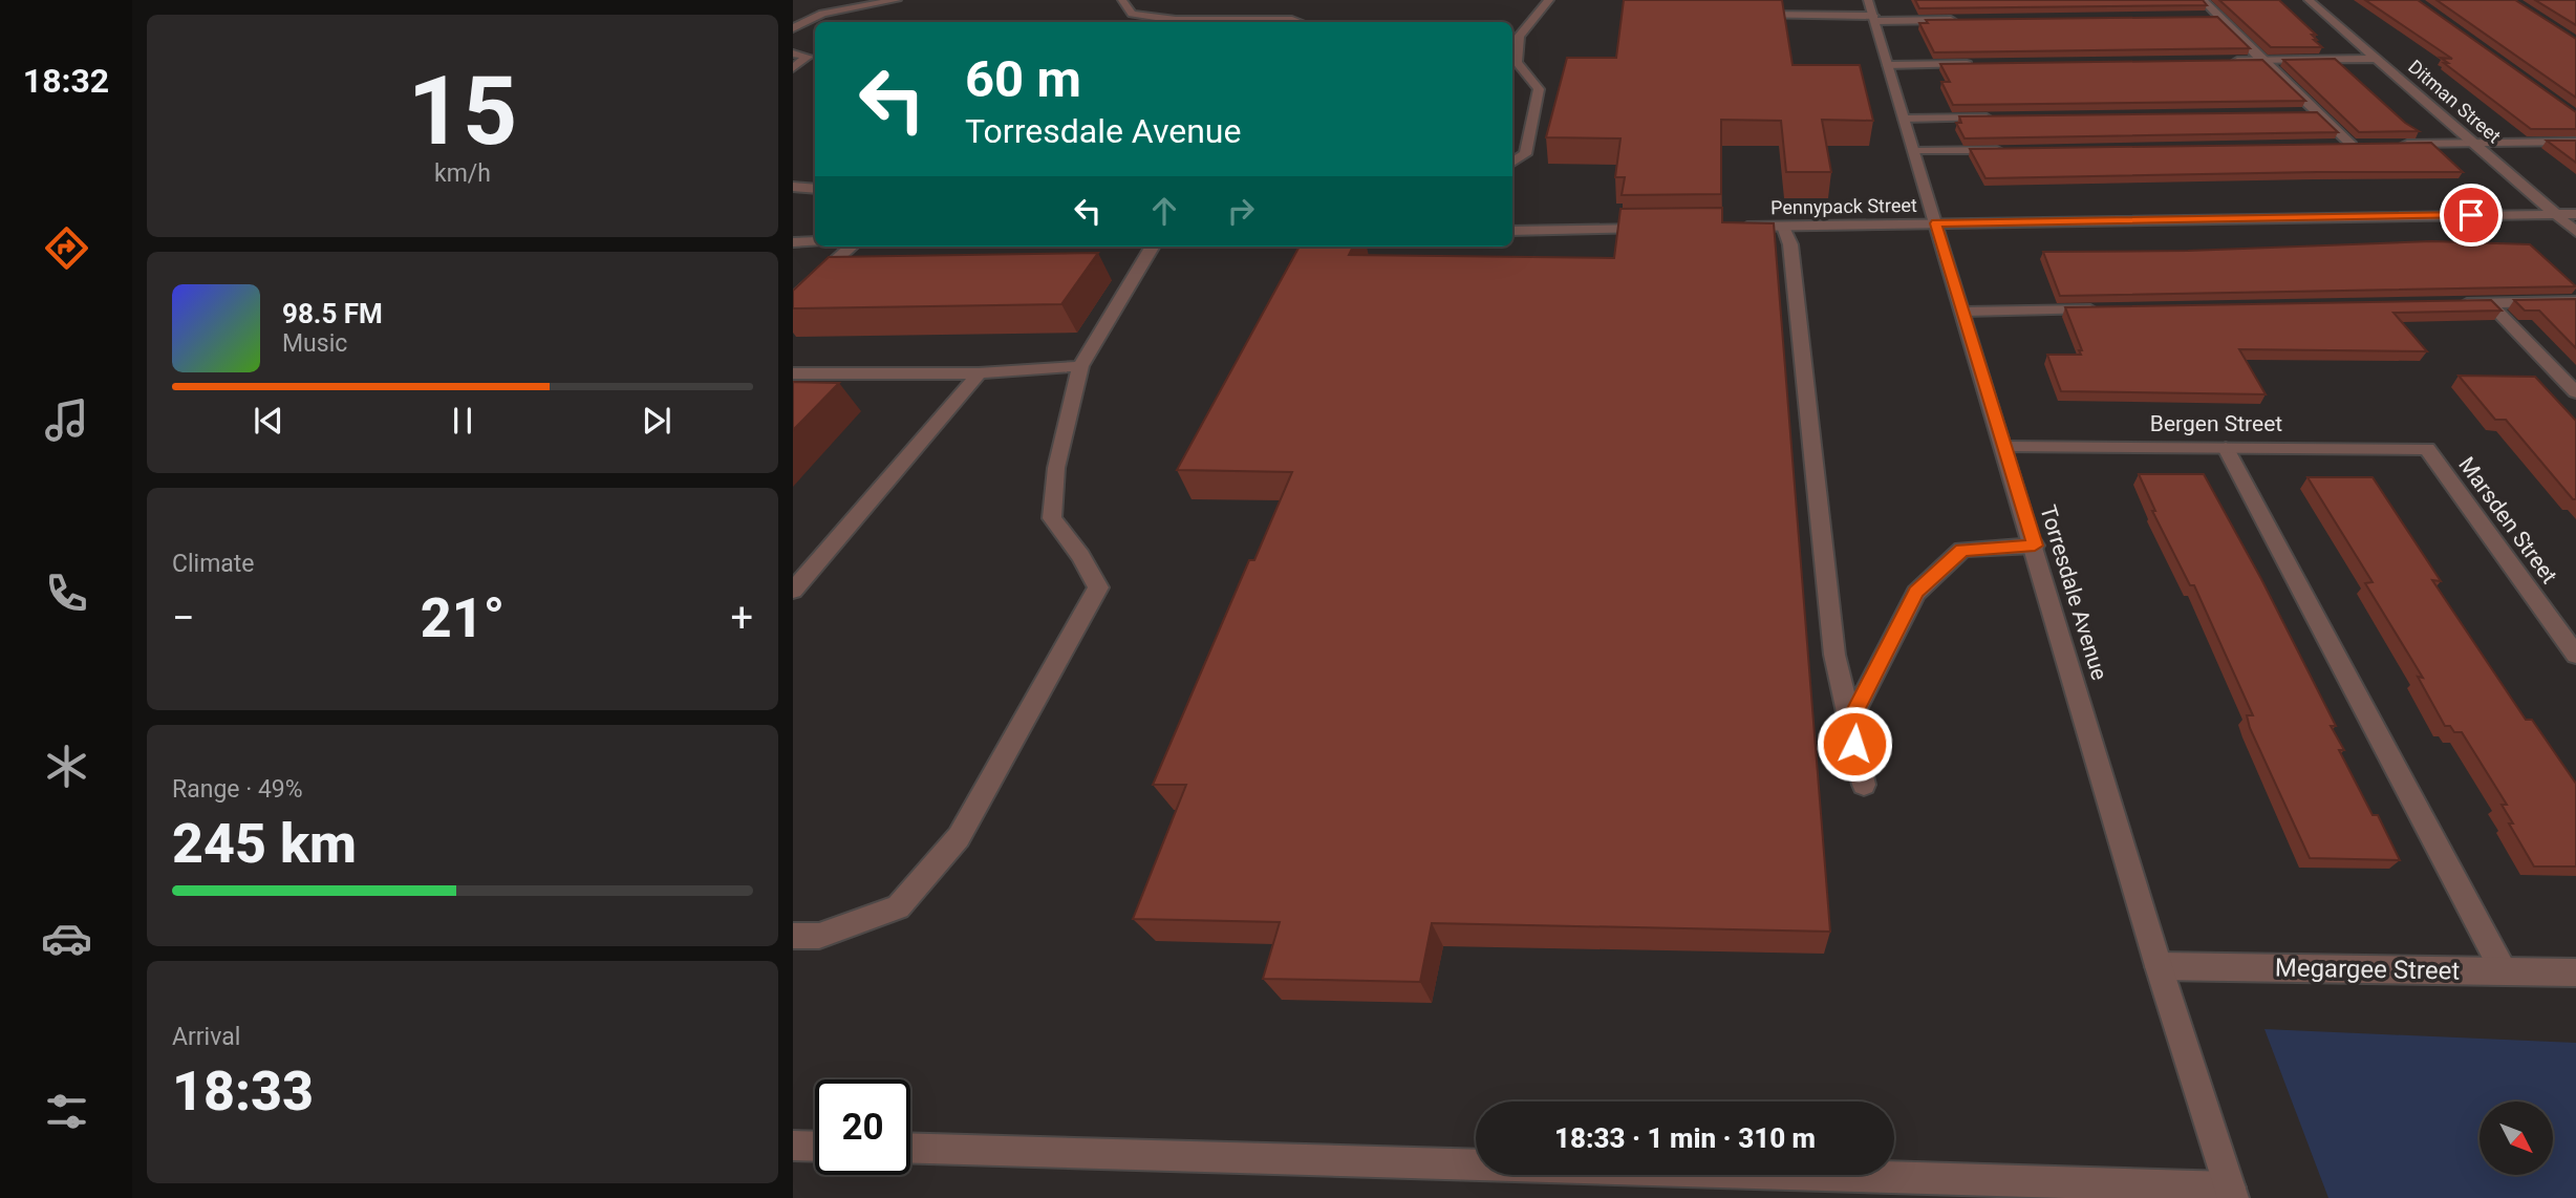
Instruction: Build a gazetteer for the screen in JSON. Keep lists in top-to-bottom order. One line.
{"streets":{"street":["Ditman Street","Pennypack Street","Bergen Street","Marsden Street","Torresdale Avenue","Megargee Street"]},"crossings":[["Ditman Street","Pennypack Street"],["Pennypack Street","Torresdale Avenue"],["Bergen Street","Marsden Street"],["Bergen Street","Torresdale Avenue"],["Torresdale Avenue","Megargee Street"]],"north":"bottom right","page":{"tabs":"18:32","tile":[["15","km/h"],"Climate",["Range · 49%","245 km"],["Arrival","18:33"]],"turn":["60 m","Torresdale Avenue"],"song":["98.5 FM","Music"],"heat":["−","21°","+"],"limit":"20","trip":"18:33 · 1 min · 310 m"}}
